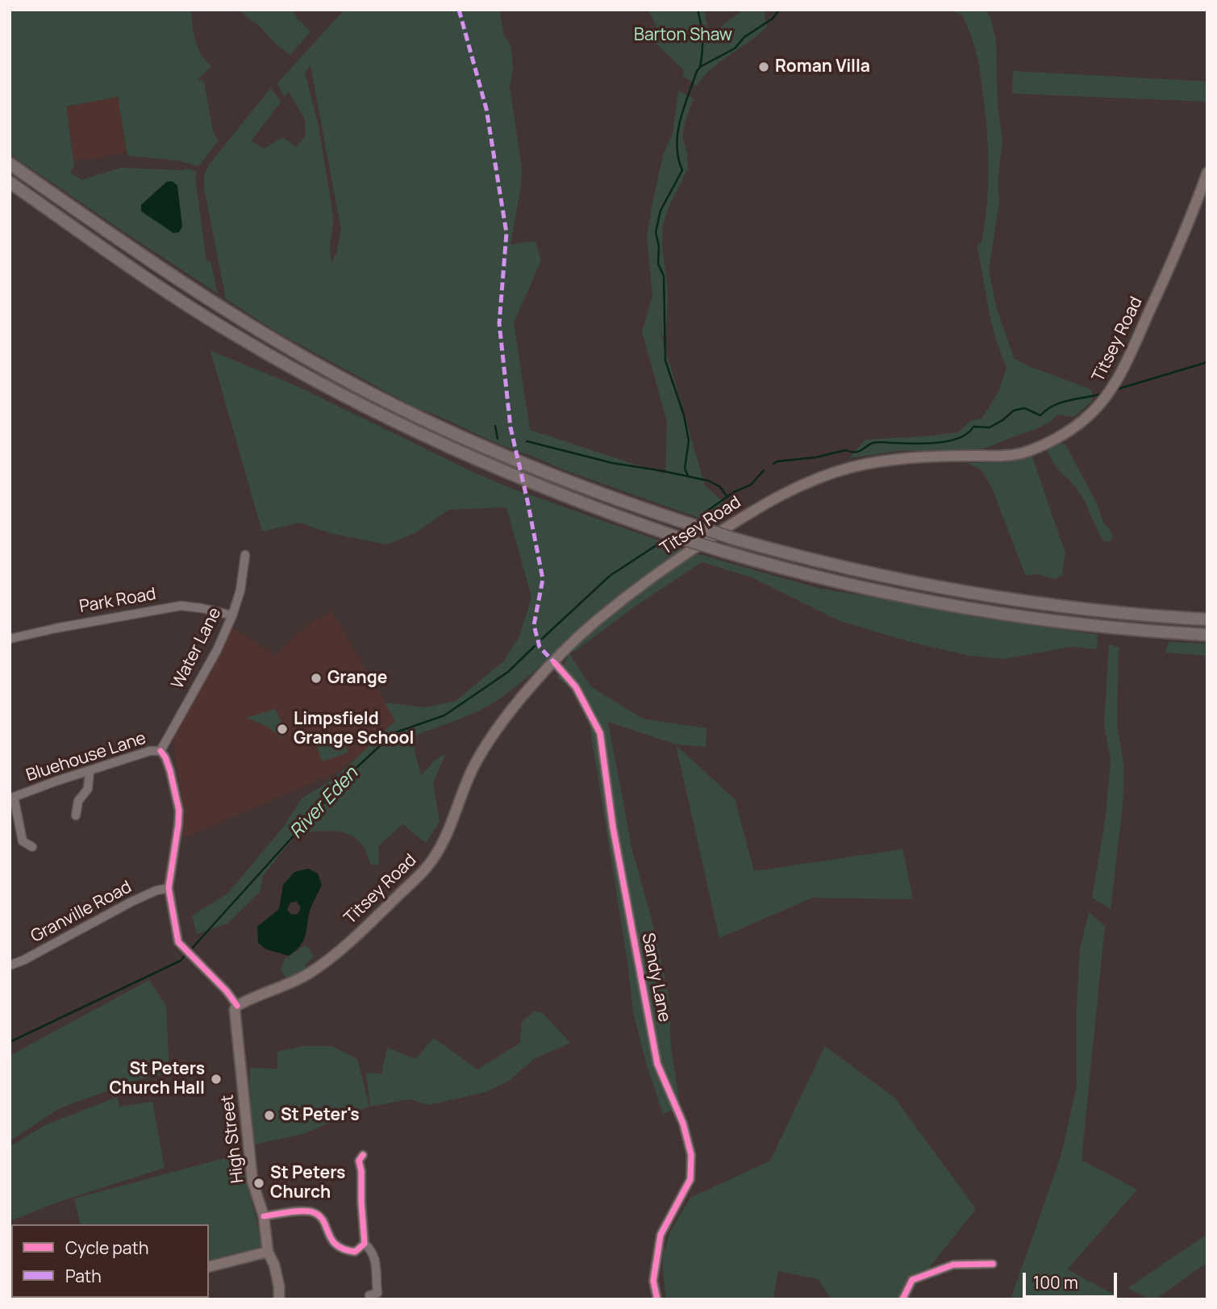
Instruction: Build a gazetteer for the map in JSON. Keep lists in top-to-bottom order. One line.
{"streets":{"main road":["Titsey Road","High Street"],"street":["Park Road","Water Lane","Bluehouse Lane","Granville Road","Sandy Lane"]},"crossings":[["Titsey Road","Bluehouse Lane"],["Titsey Road","Sandy Lane"],["Titsey Road","High Street"],["Park Road","Water Lane"],["Water Lane","Bluehouse Lane"],["Bluehouse Lane","Granville Road"],["Bluehouse Lane","High Street"]],"water":["River Eden"],"parks":["Barton Shaw"],"places":["Roman Villa","Grange","Limpsfield Grange School","St Peters Church Hall","St Peter's","St Peters Church"],"legend":["Cycle path","Path"],"scale_bar":"100 m"}
